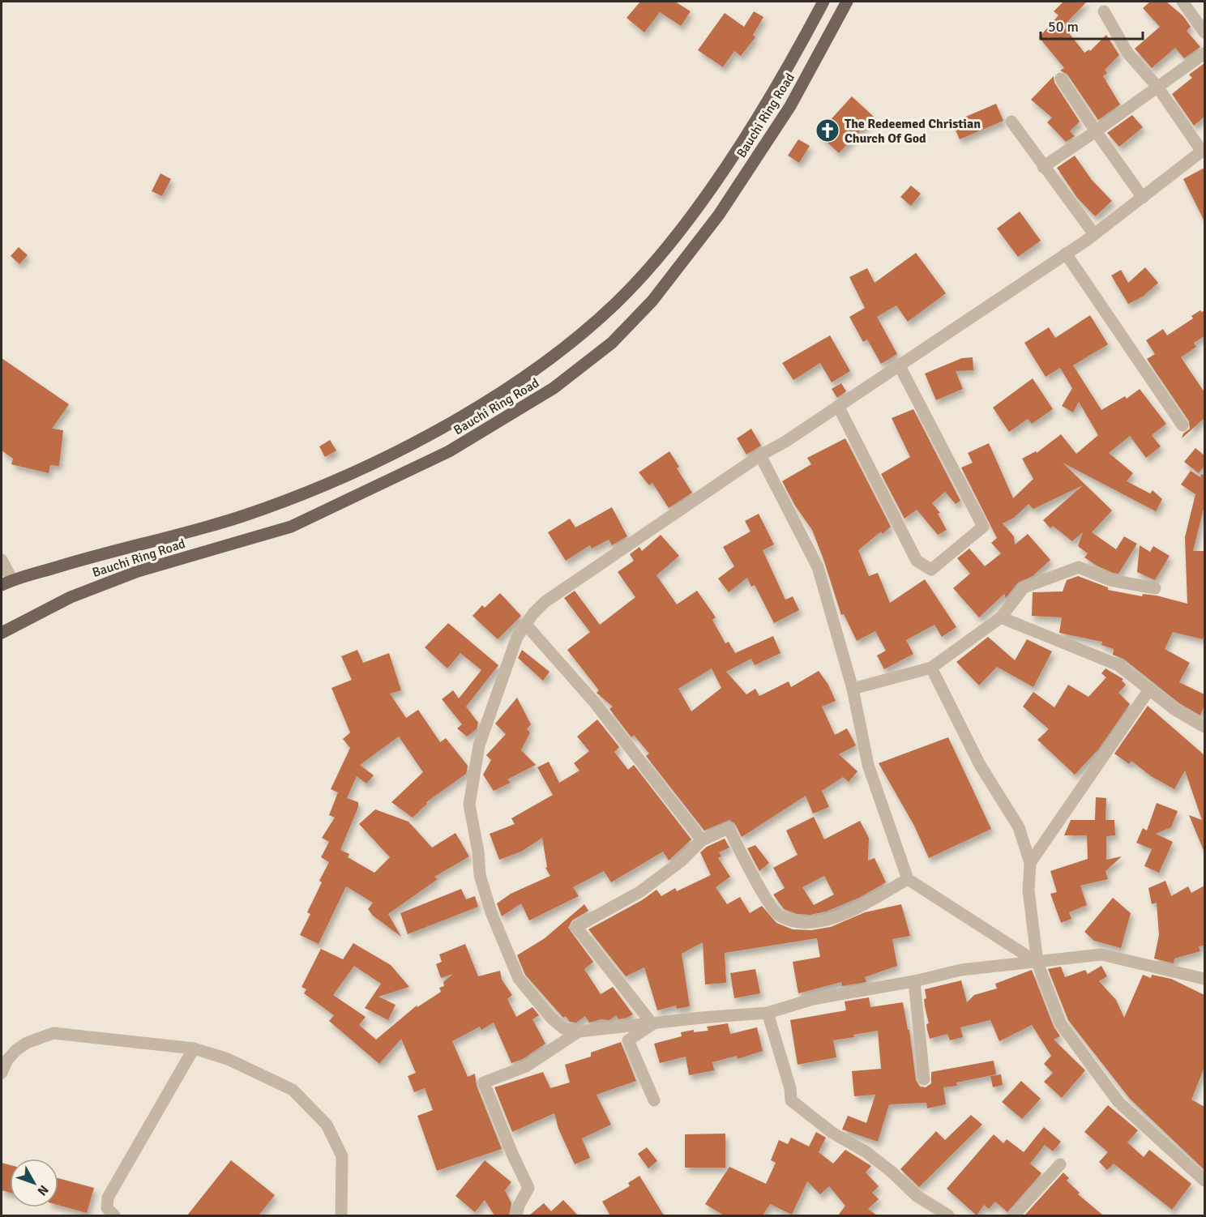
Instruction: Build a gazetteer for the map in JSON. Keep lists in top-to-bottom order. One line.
{"streets":{"main road":["Bauchi Ring Road"]},"places":{"church":["The Redeemed Christian Church Of God"]},"scale_bar":"50 m","north":"bottom right"}
